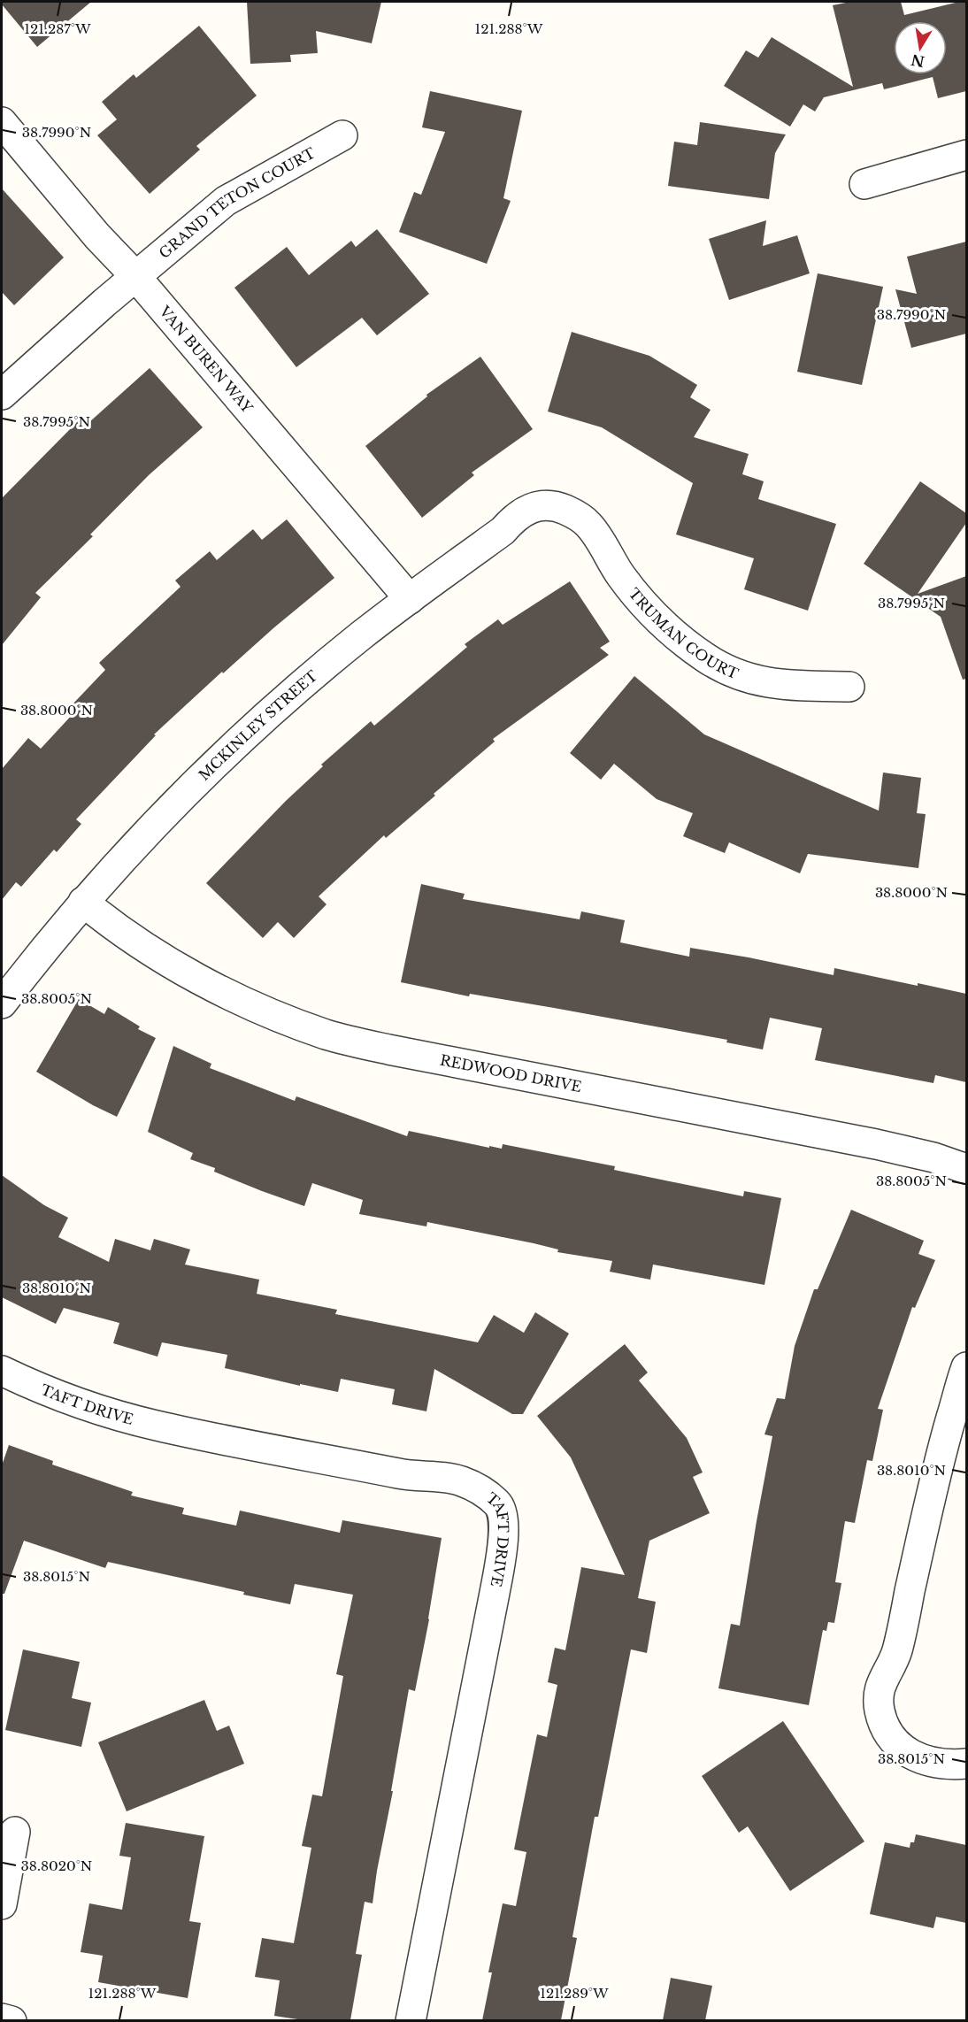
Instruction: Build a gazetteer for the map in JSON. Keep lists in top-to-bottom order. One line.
{"streets":{"street":["GRAND TETON COURT","VAN BUREN WAY","TRUMAN COURT","MCKINLEY STREET","REDWOOD DRIVE","TAFT DRIVE"]},"crossings":[["GRAND TETON COURT","VAN BUREN WAY"],["VAN BUREN WAY","MCKINLEY STREET"],["TRUMAN COURT","MCKINLEY STREET"],["MCKINLEY STREET","REDWOOD DRIVE"]],"north":"bottom","coordinates":["121.287°W","121.288°W","38.7990°N","38.7995°N","38.8000°N","38.8005°N","38.8010°N","38.8015°N","38.8020°N","121.289°W"]}
